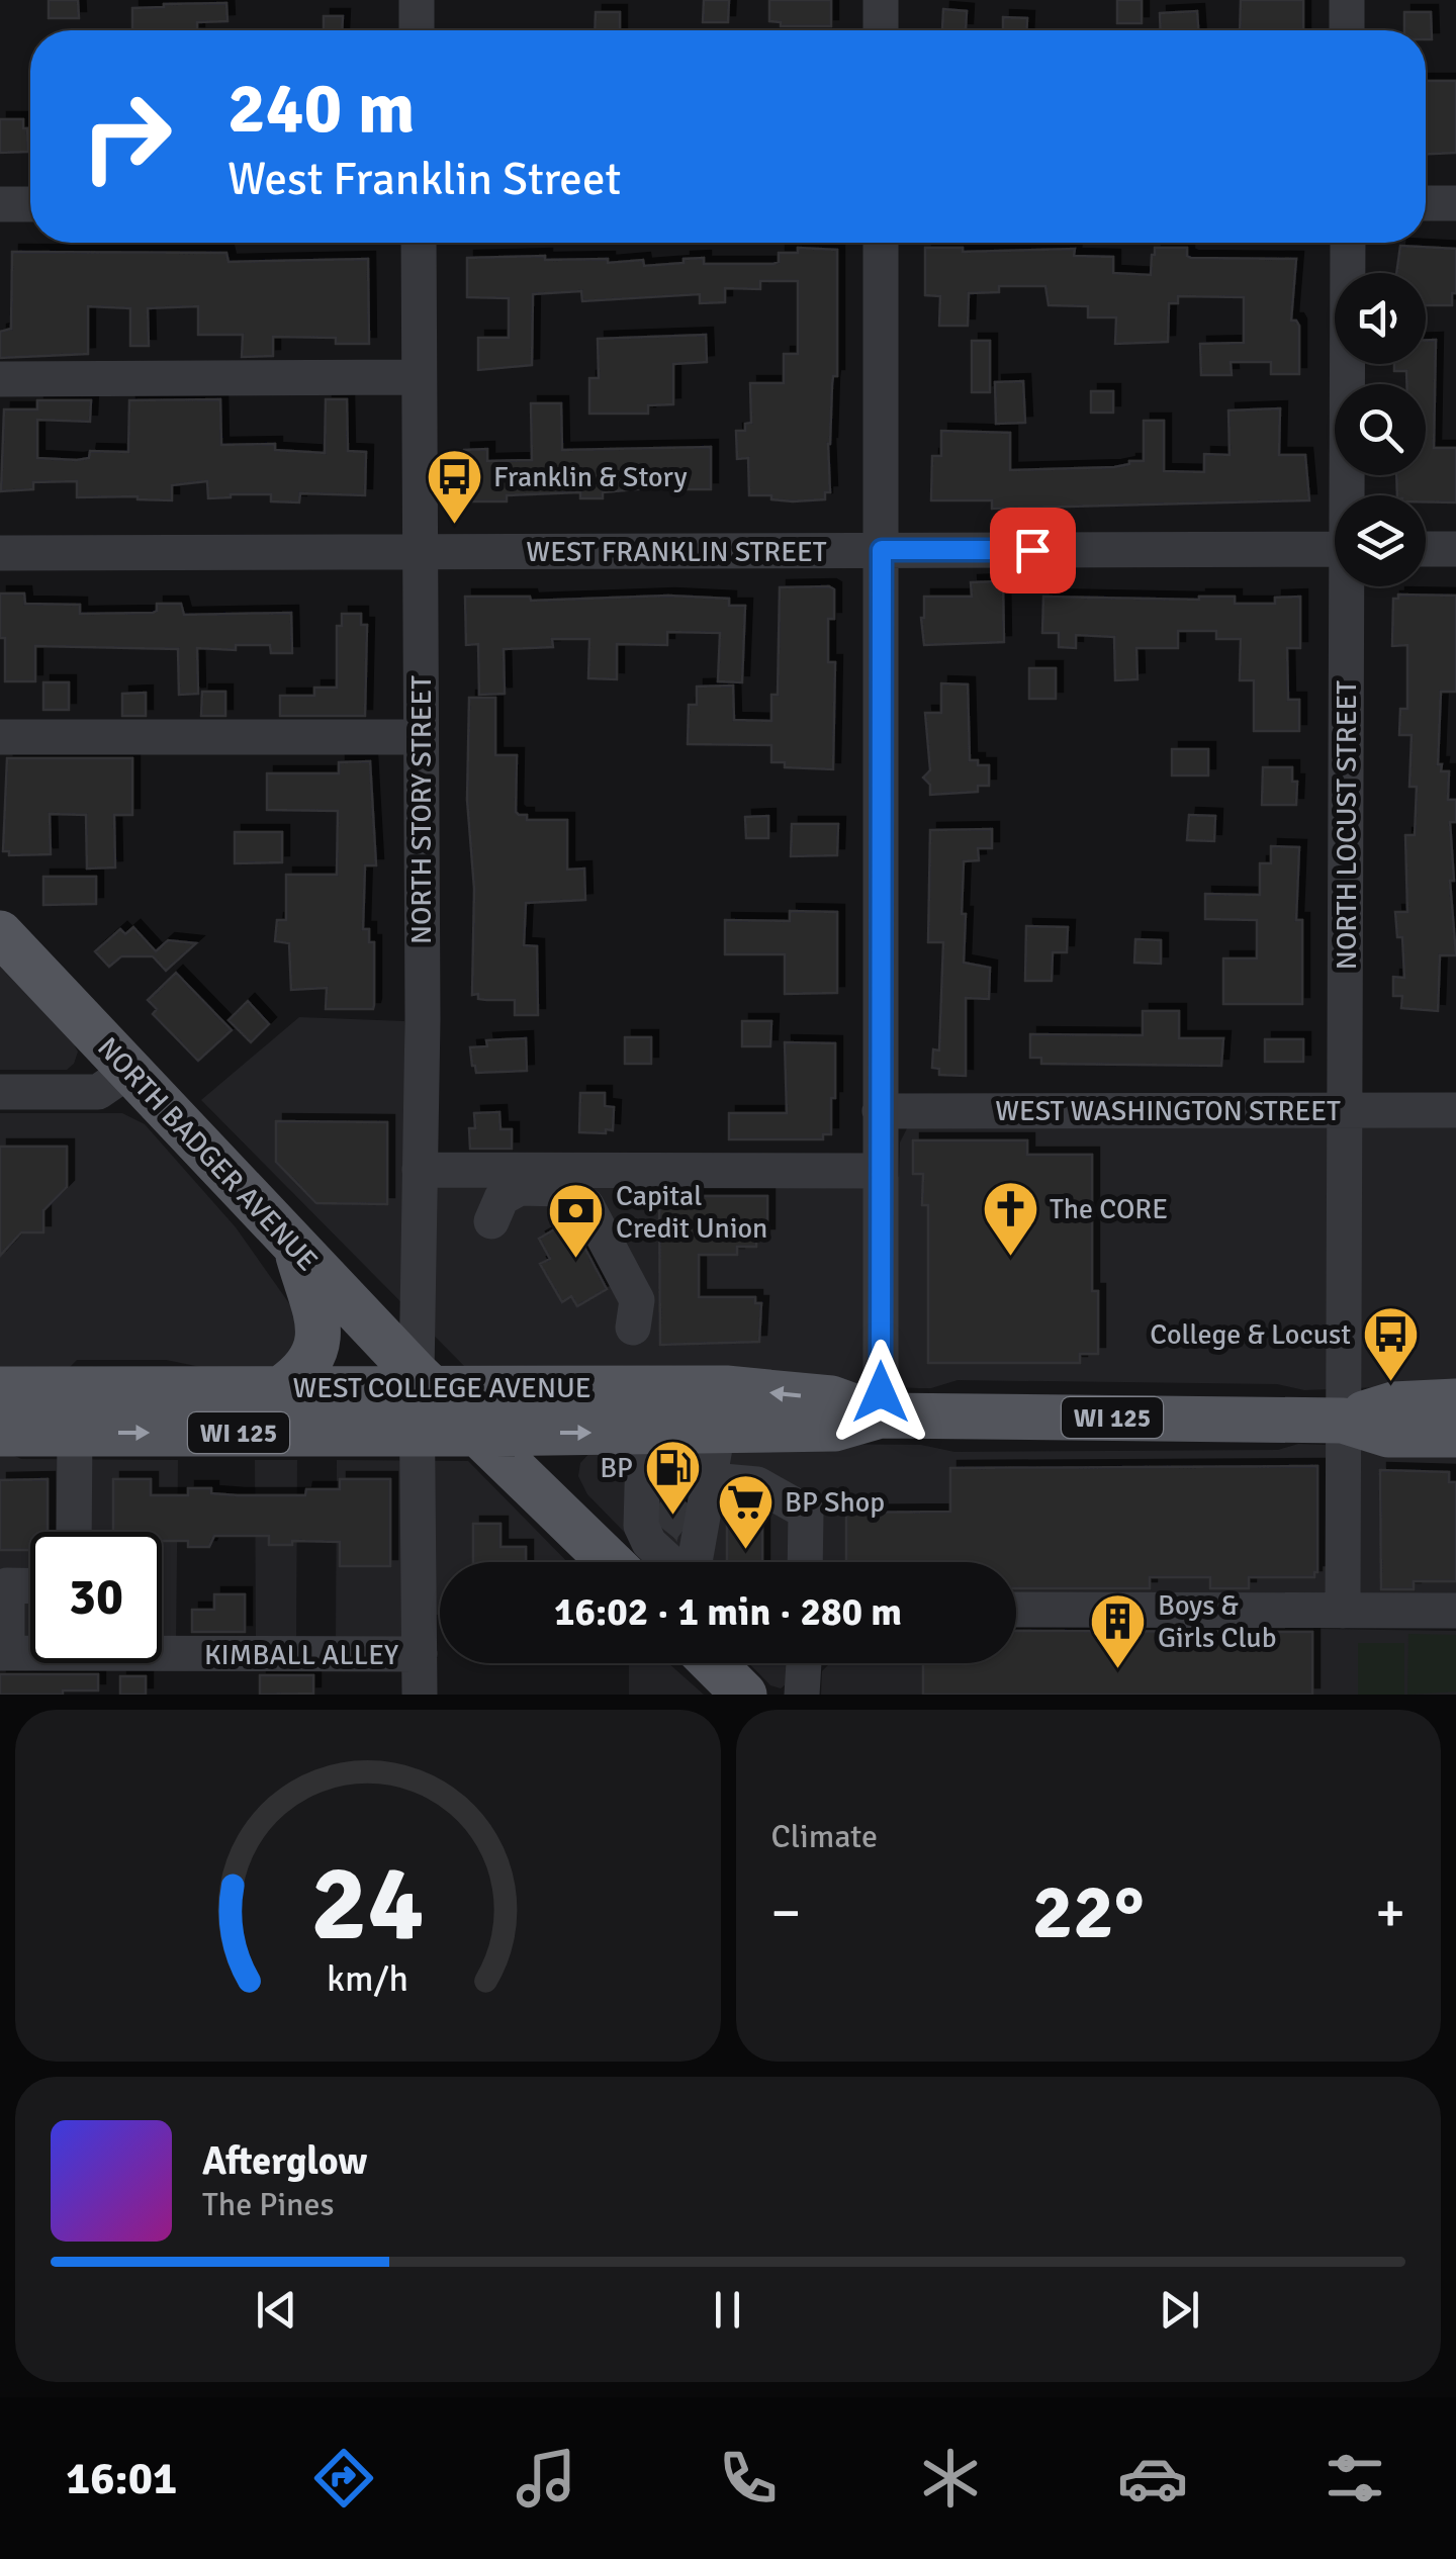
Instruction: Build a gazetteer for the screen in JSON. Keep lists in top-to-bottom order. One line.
{"streets":{"main road":["NORTH BADGER AVENUE","WEST COLLEGE AVENUE","WI 125"],"street":["WEST FRANKLIN STREET","NORTH STORY STREET","NORTH LOCUST STREET","WEST WASHINGTON STREET","KIMBALL ALLEY"]},"crossings":[["WEST FRANKLIN STREET","NORTH STORY STREET"],["NORTH STORY STREET","NORTH BADGER AVENUE"],["NORTH STORY STREET","WEST COLLEGE AVENUE"],["NORTH STORY STREET","KIMBALL ALLEY"],["NORTH LOCUST STREET","WEST WASHINGTON STREET"],["NORTH LOCUST STREET","WEST COLLEGE AVENUE"],["NORTH BADGER AVENUE","WEST COLLEGE AVENUE"]],"places":{"bus stop":["Franklin & Story","College & Locust"],"church":["The CORE"],"bank":["Capital Credit Union"],"fuel station":["BP"],"supermarket":["BP Shop"],"building":["Boys & Girls Club"]},"page":{"turn":["240 m","West Franklin Street"],"limit":"30","trip":"16:02 · 1 min · 280 m","tile":"Climate","heat":["−","22°","+"],"song":["Afterglow","The Pines"],"tabs":"16:01","gauge":["24","km/h"]}}
